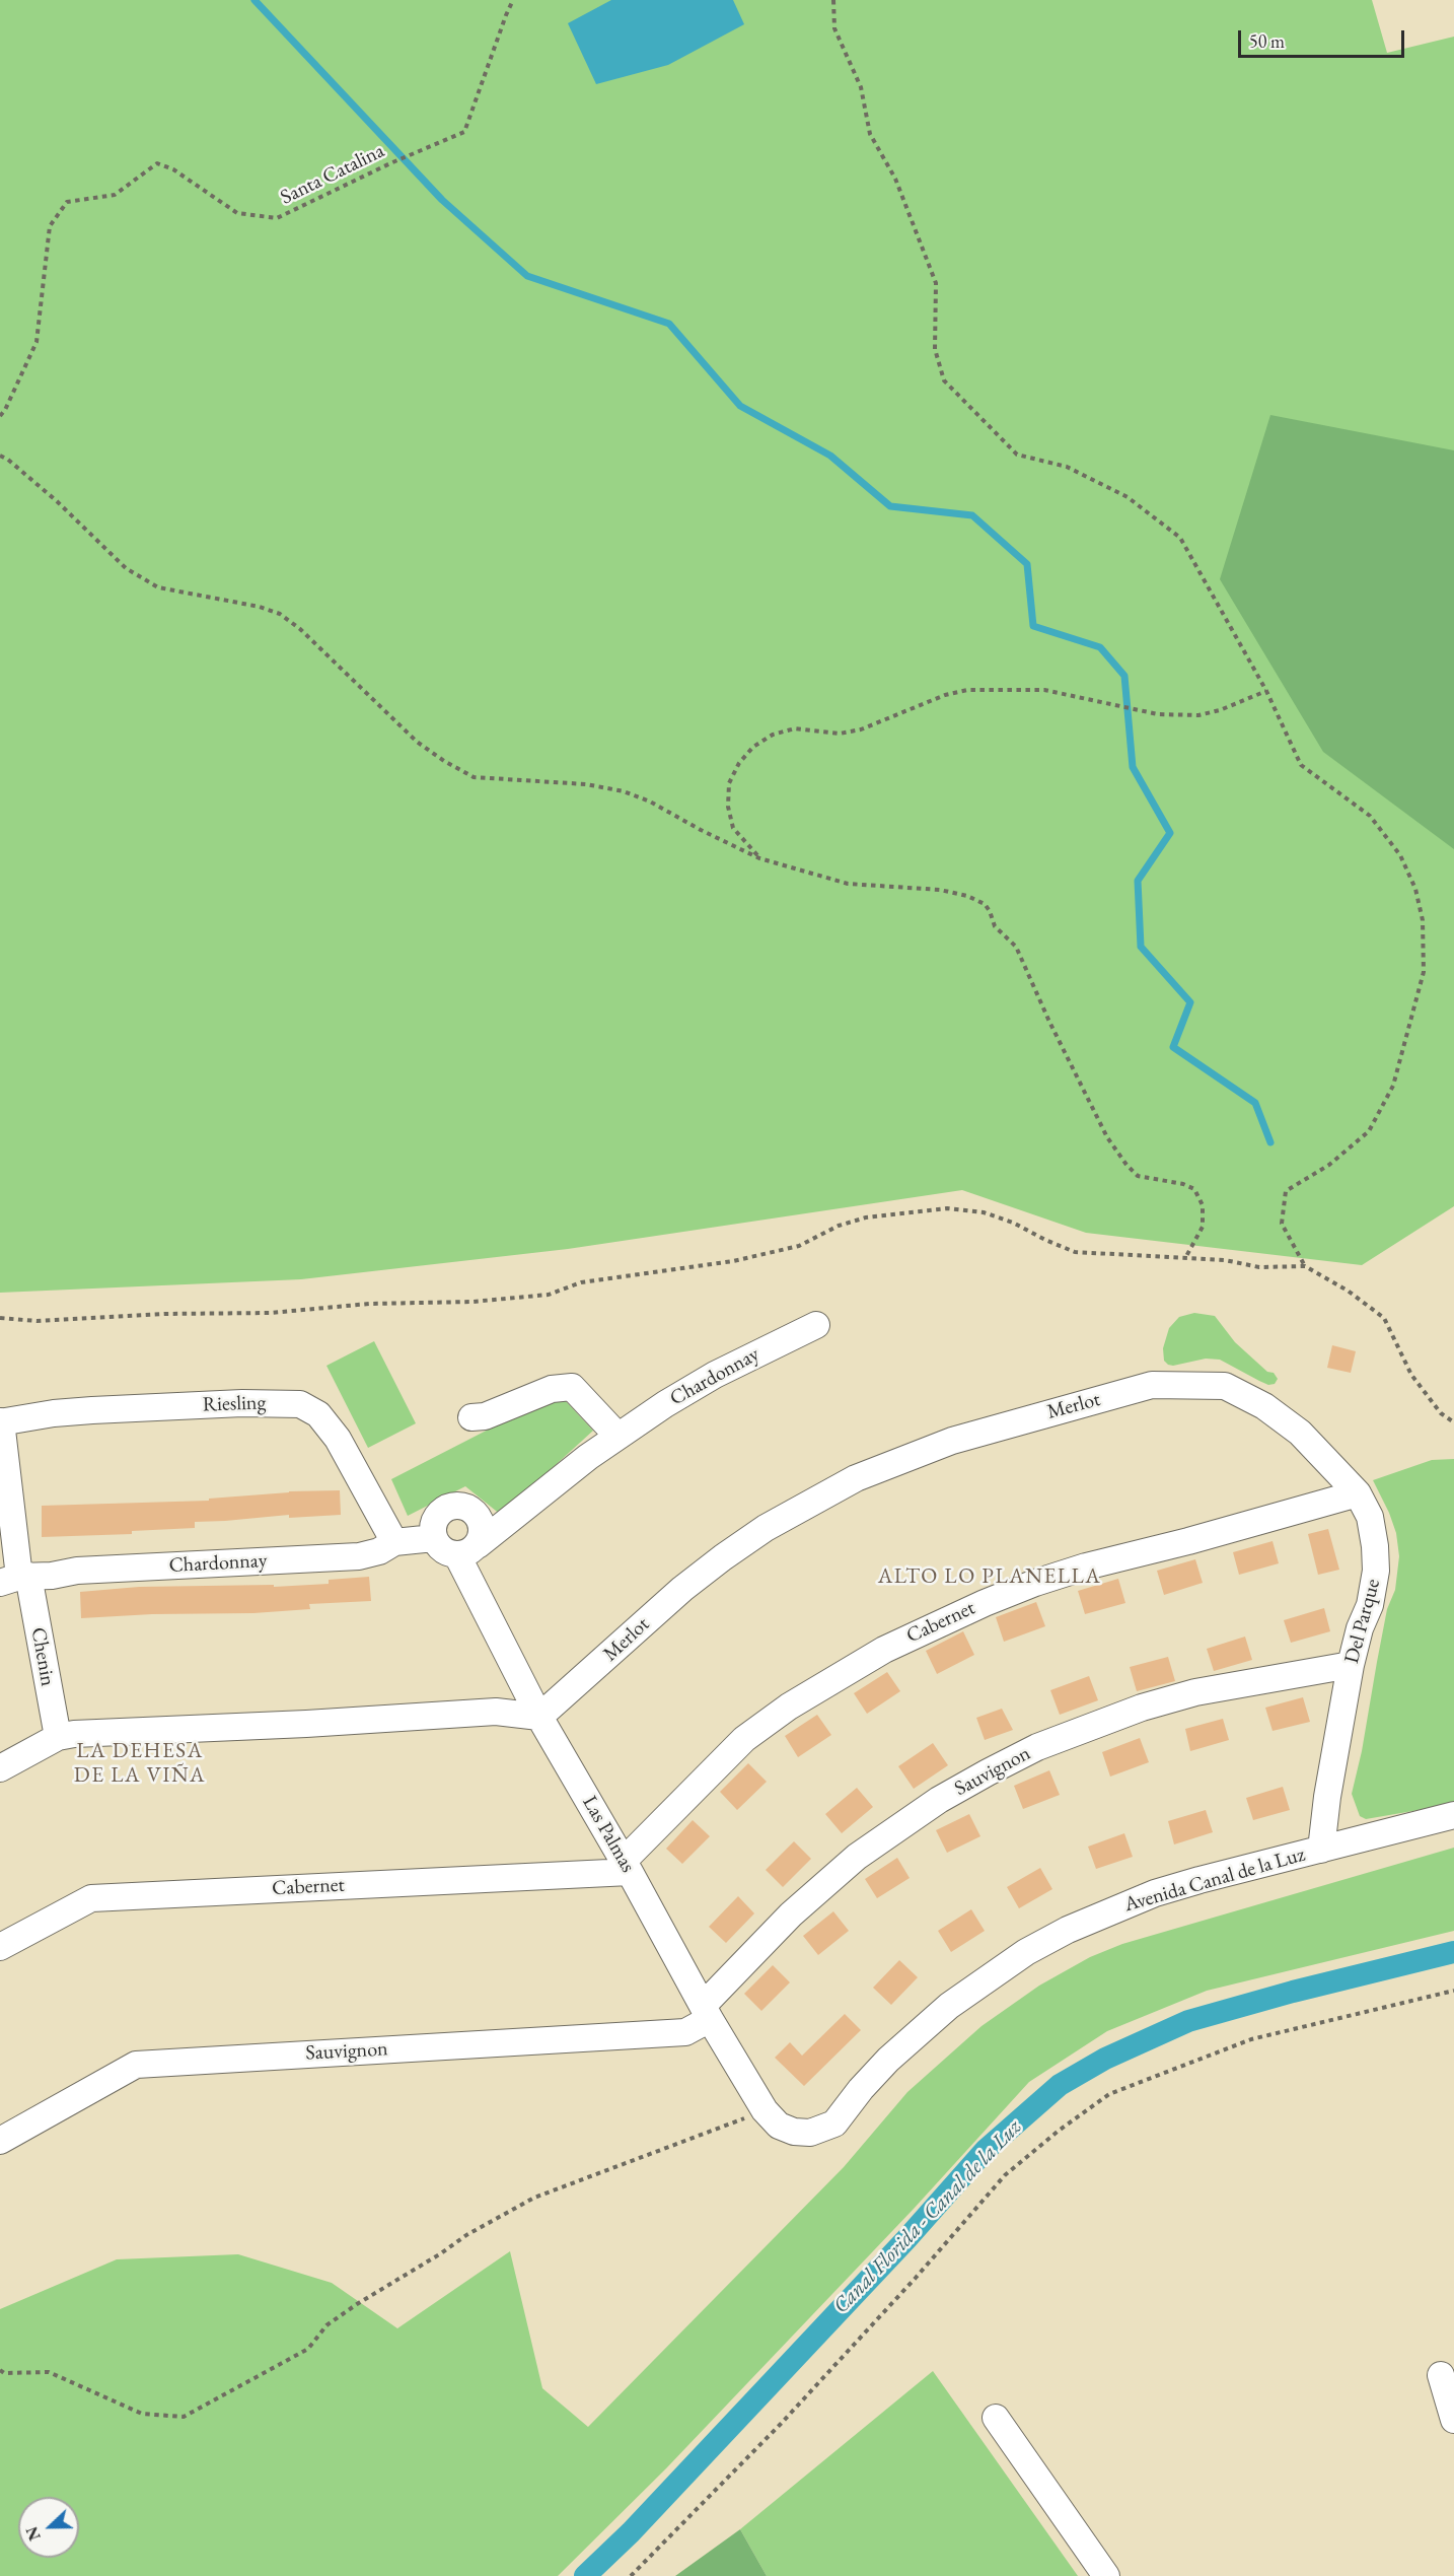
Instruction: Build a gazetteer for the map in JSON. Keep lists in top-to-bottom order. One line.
{"streets":{"street":["Chardonnay","Riesling","Merlot","Del Parque","Cabernet","Chenin","Sauvignon","Las Palmas","Avenida Canal de la Luz"],"path":["Santa Catalina"]},"crossings":[["Chardonnay","Riesling"],["Chardonnay","Chenin"],["Chardonnay","Las Palmas"],["Riesling","Chenin"],["Merlot","Del Parque"],["Merlot","Las Palmas"],["Del Parque","Cabernet"],["Del Parque","Sauvignon"],["Del Parque","Avenida Canal de la Luz"],["Cabernet","Las Palmas"],["Sauvignon","Las Palmas"],["Las Palmas","Avenida Canal de la Luz"]],"districts":["ALTO LO PLANELLA","LA DEHESA DE LA VIÑA"],"water":["Canal Florida - Canal de la Luz"],"scale_bar":"50 m","north":"left"}
